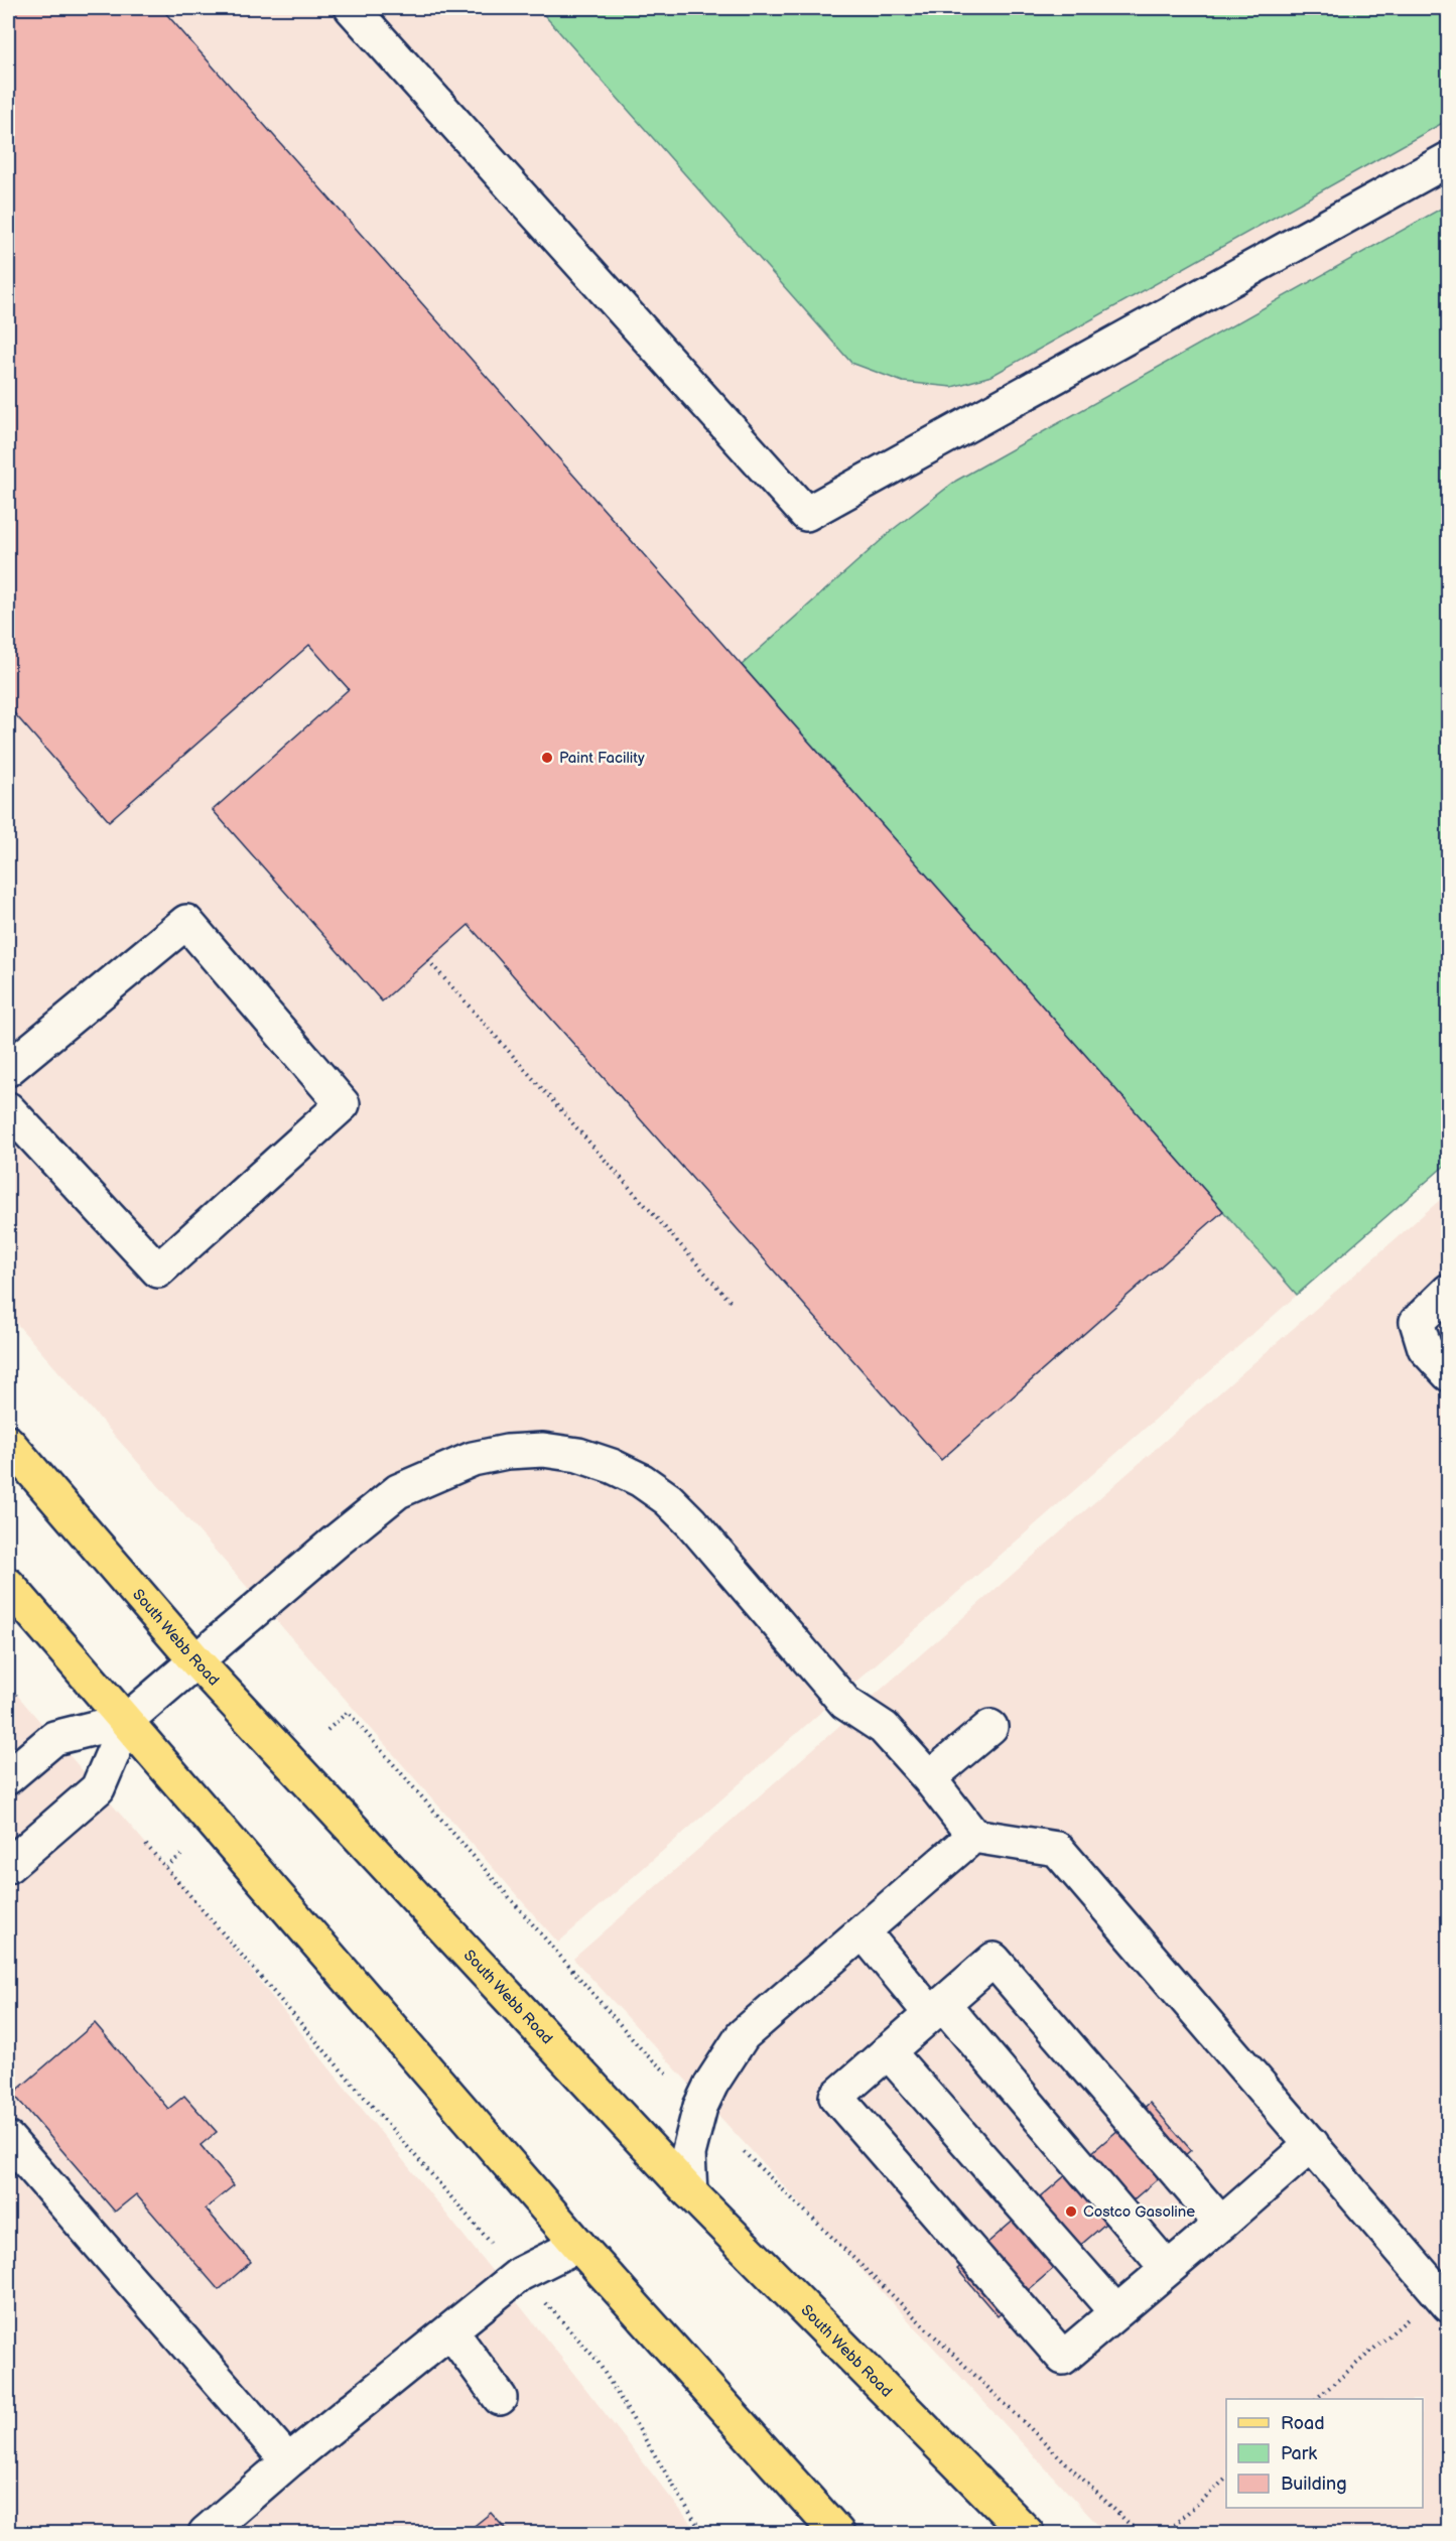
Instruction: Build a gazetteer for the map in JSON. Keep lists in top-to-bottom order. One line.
{"streets":{"main road":["South Webb Road"]},"places":["Paint Facility","Costco Gasoline"],"legend":["Road","Park","Building"]}
